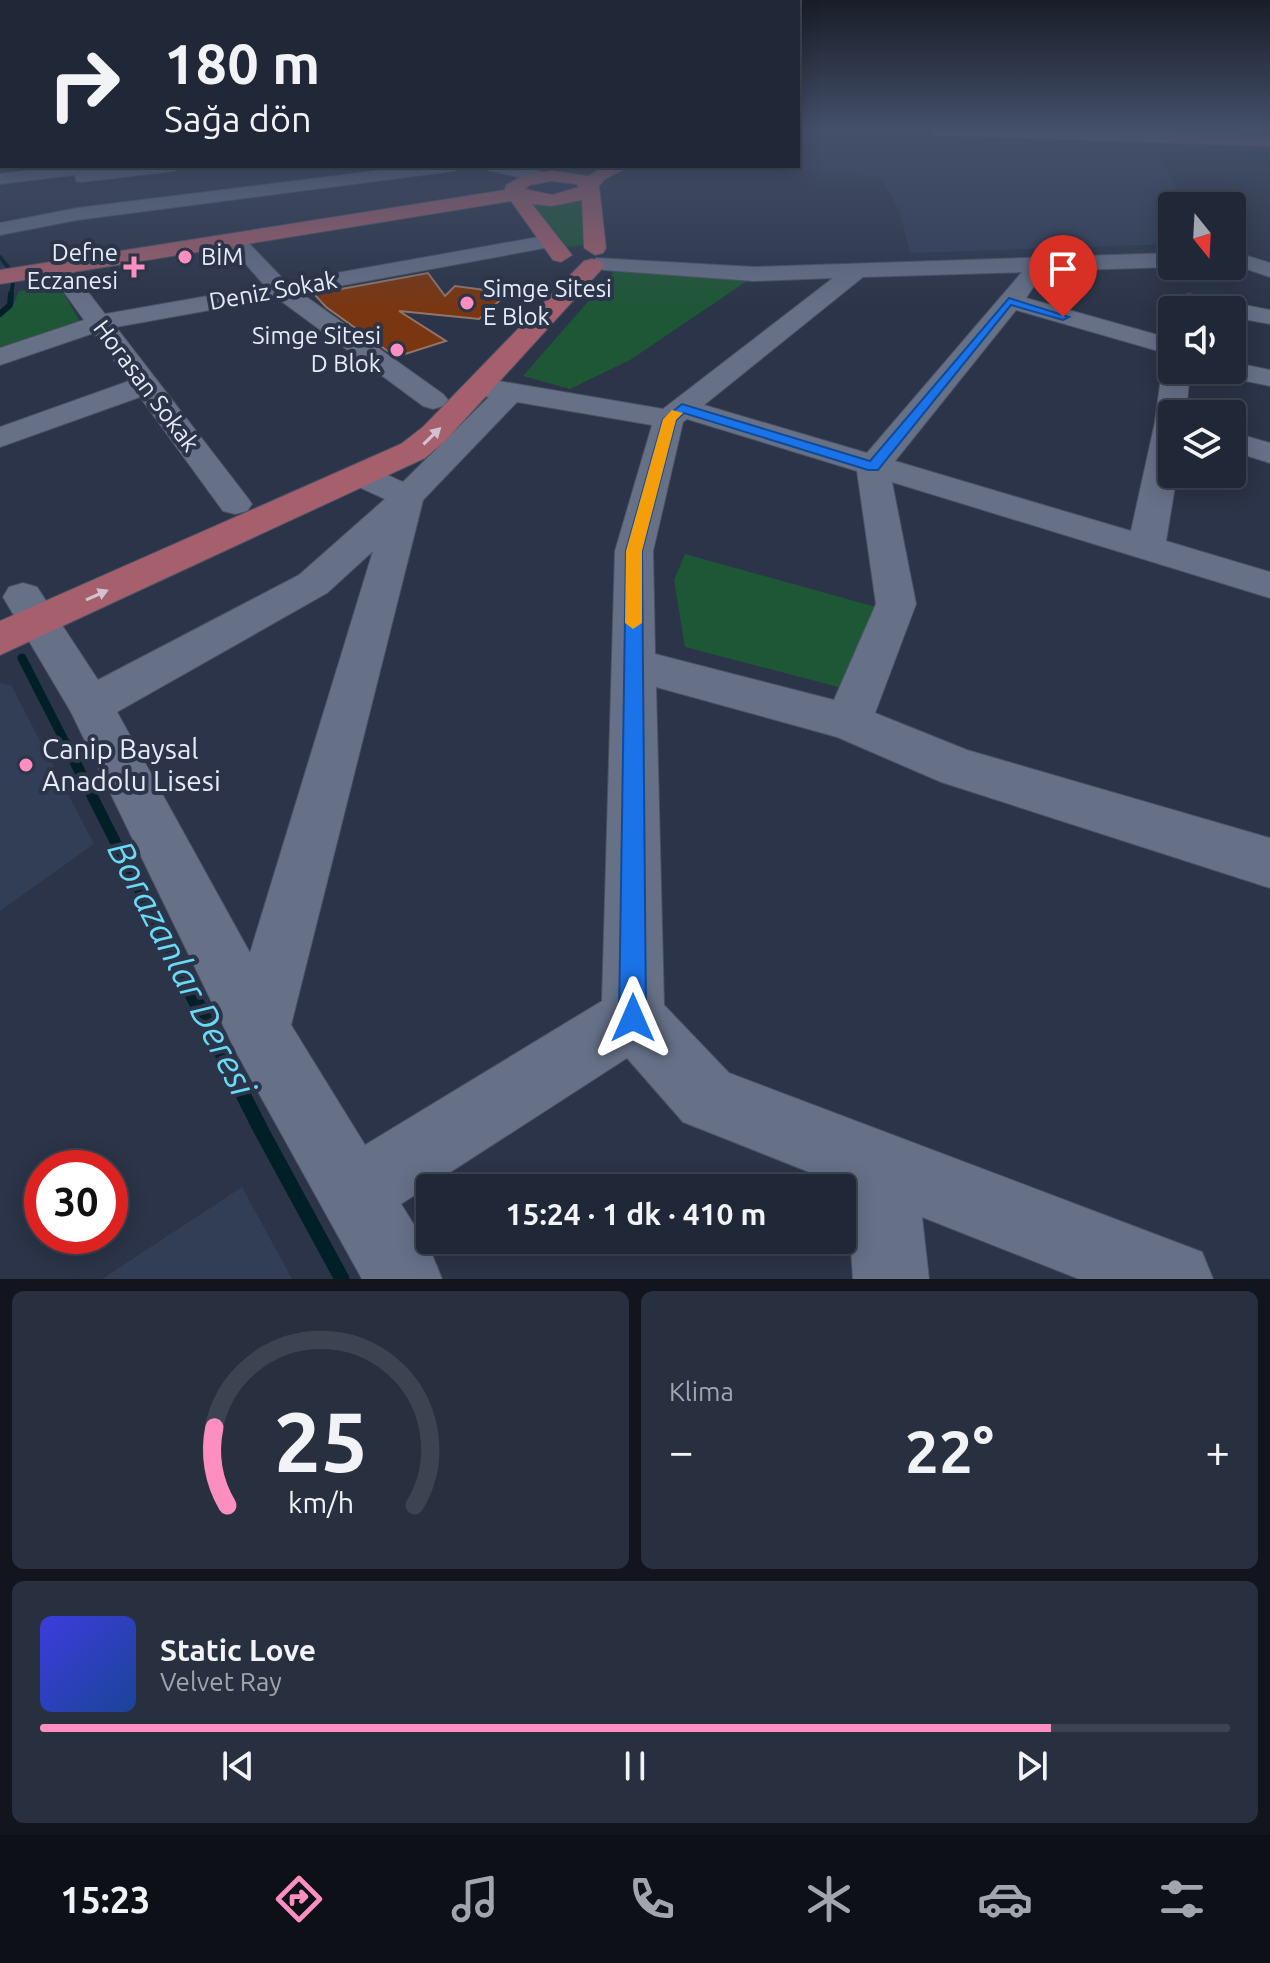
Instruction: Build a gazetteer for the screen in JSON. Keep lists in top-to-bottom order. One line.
{"streets":{"street":["Deniz Sokak","Horasan Sokak"]},"crossings":[["Deniz Sokak","Horasan Sokak"]],"water":["Borazanlar Deresi"],"places":{"other":["BİM","Simge Sitesi E Blok","Simge Sitesi D Blok","Canip Baysal Anadolu Lisesi"],"health":["Defne Eczanesi"]},"north":"bottom","page":{"turn":["180 m","Sağa dön"],"limit":"30","trip":"15:24 · 1 dk · 410 m","tile":"Klima","heat":["−","22°","+"],"song":["Static Love","Velvet Ray"],"tabs":"15:23","gauge":["25","km/h"]}}
